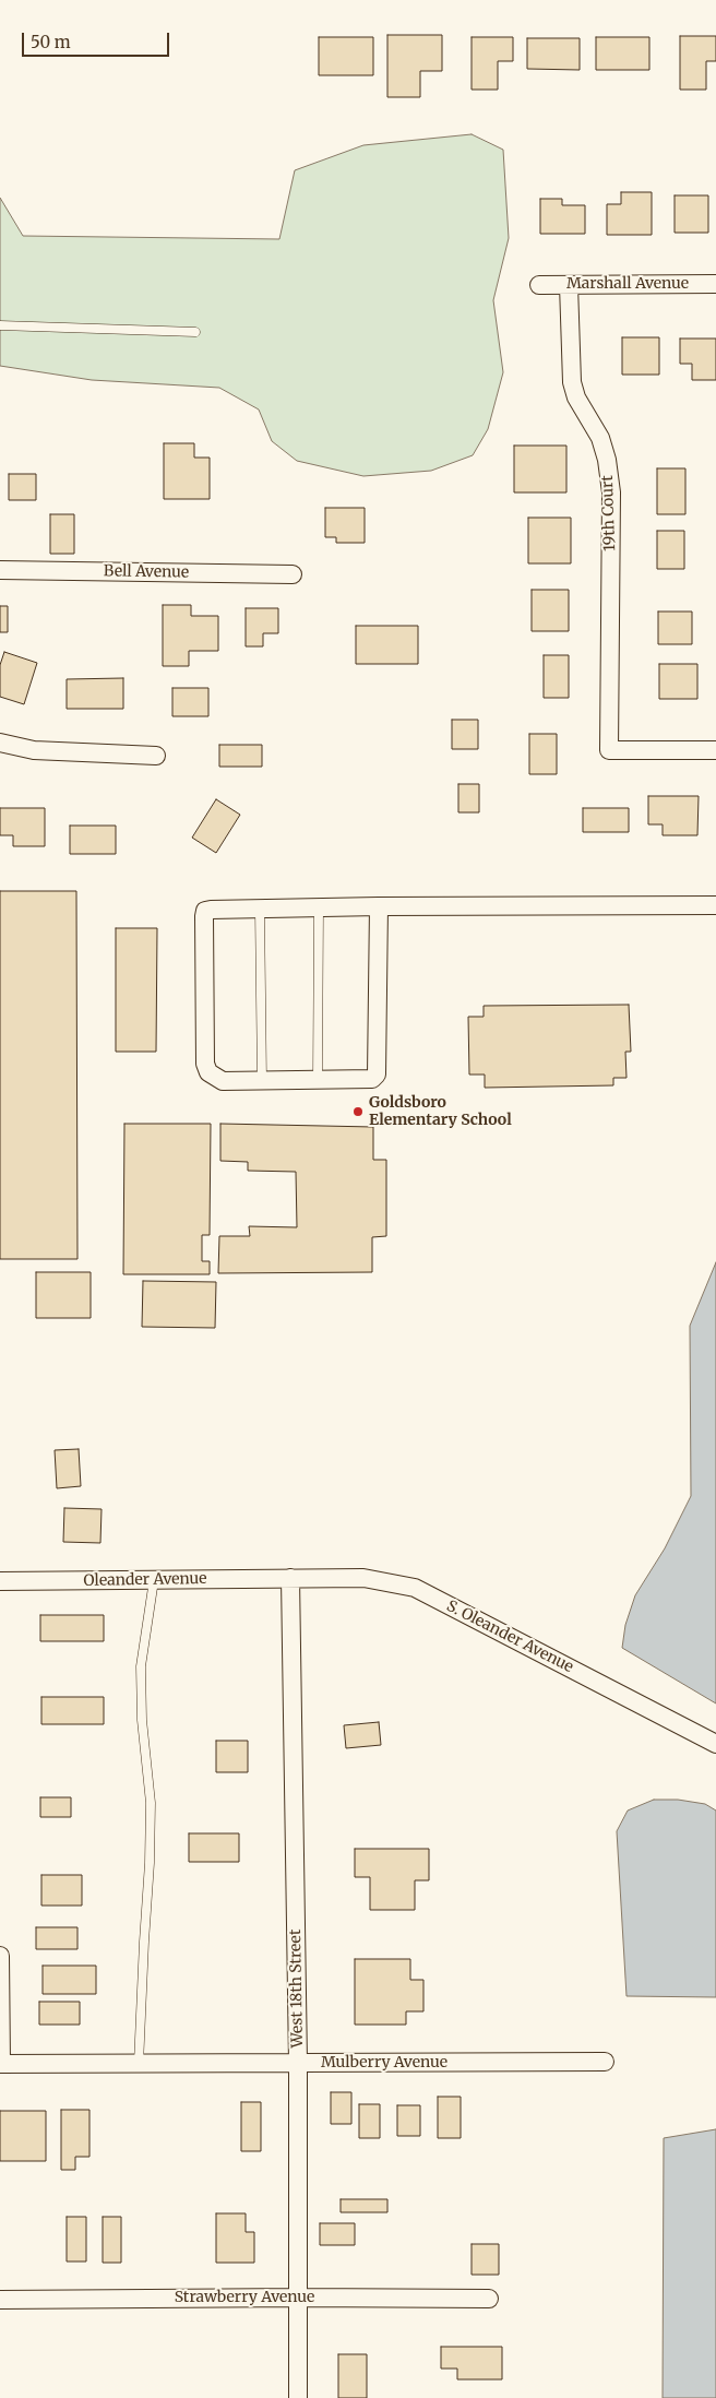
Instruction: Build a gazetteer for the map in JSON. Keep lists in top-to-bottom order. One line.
{"streets":{"street":["Marshall Avenue","19th Court","Bell Avenue","Oleander Avenue","S. Oleander Avenue","West 18th Street","Mulberry Avenue","Strawberry Avenue"]},"crossings":[["Marshall Avenue","19th Court"],["Oleander Avenue","S. Oleander Avenue"],["Oleander Avenue","West 18th Street"],["S. Oleander Avenue","West 18th Street"],["West 18th Street","Mulberry Avenue"],["West 18th Street","Strawberry Avenue"]],"places":["Goldsboro Elementary School"],"scale_bar":"50 m"}
